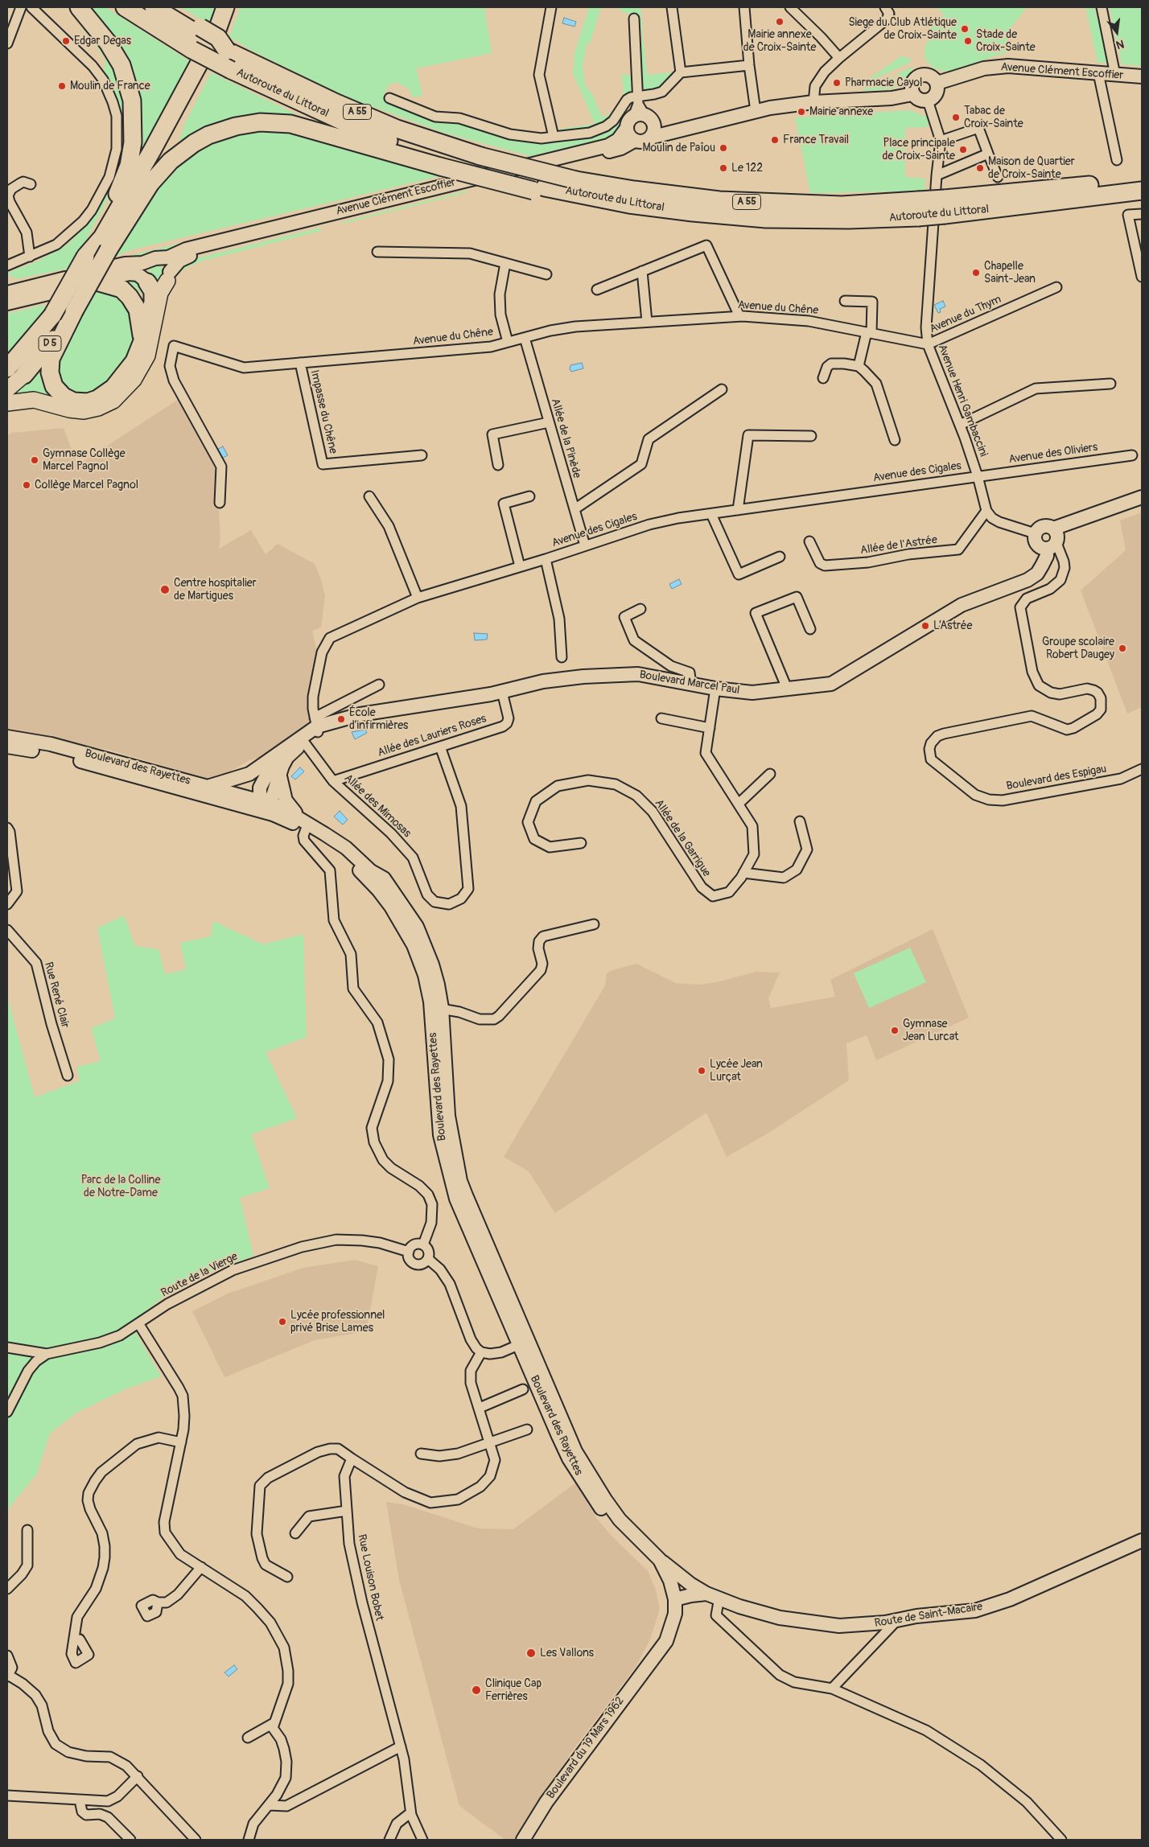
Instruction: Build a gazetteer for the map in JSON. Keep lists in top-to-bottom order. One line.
{"streets":{"highway":["Autoroute du Littoral","A 55","D 5"],"main road":["Avenue Clément Escoffier","Boulevard Marcel Paul","Boulevard des Rayettes","Route de Saint-Macaire","Boulevard du 19 Mars 1962"],"street":["Avenue du Chêne","Avenue du Thym","Avenue Henri Gambaccini","Impasse du Chêne","Allée de la Pinède","Avenue des Oliviers","Avenue des Cigales","Allée de l'Astrée","Allée des Lauriers Roses","Boulevard des Espigau","Allée des Mimosas","Allée de la Garrigue","Rue René Clair","Route de la Vierge","Rue Louison Bobet"]},"crossings":[["Avenue Clément Escoffier","Avenue Henri Gambaccini"],["Autoroute du Littoral","A 55"],["Avenue du Chêne","Avenue du Thym"],["Avenue du Chêne","Avenue Henri Gambaccini"],["Avenue du Chêne","Impasse du Chêne"],["Avenue du Chêne","Allée de la Pinède"],["Avenue du Thym","Avenue Henri Gambaccini"],["Avenue Henri Gambaccini","Avenue des Oliviers"],["Avenue Henri Gambaccini","Avenue des Cigales"],["Avenue Henri Gambaccini","Allée de l'Astrée"],["Allée de la Pinède","Avenue des Cigales"],["Avenue des Oliviers","Avenue des Cigales"],["Avenue des Cigales","Boulevard Marcel Paul"],["Boulevard Marcel Paul","Allée des Lauriers Roses"],["Boulevard Marcel Paul","Boulevard des Rayettes"],["Boulevard Marcel Paul","Boulevard des Espigau"],["Boulevard Marcel Paul","Allée des Mimosas"],["Boulevard Marcel Paul","Allée de la Garrigue"],["Allée des Lauriers Roses","Allée des Mimosas"],["Boulevard des Rayettes","Route de Saint-Macaire"],["Boulevard des Rayettes","Boulevard du 19 Mars 1962"]],"parks":["Parc de la Colline de Notre-Dame"],"places":["Mairie annexe de Croix-Sainte","Siege du Club Atlétique de Croix-Sainte","Edgar Degas","Stade de Croix-Sainte","Pharmacie Cayol","Moulin de France","Mairie annexe","Tabac de Croix-Sainte","France Travail","Moulin de Paîou","Place principale de Croix-Sainte","Le 122","Maison de Quartier de Croix-Sainte","Chapelle Saint-Jean","Gymnase Collège Marcel Pagnol","Collège Marcel Pagnol","Centre hospitalier de Martigues","L’Astrée","Groupe scolaire Robert Daugey","École d’infirmières","Gymnase Jean Lurcat","Lycée Jean Lurçat","Lycée professionnel privé Brise Lames","Les Vallons","Clinique Cap Ferrières"],"north":"bottom"}
